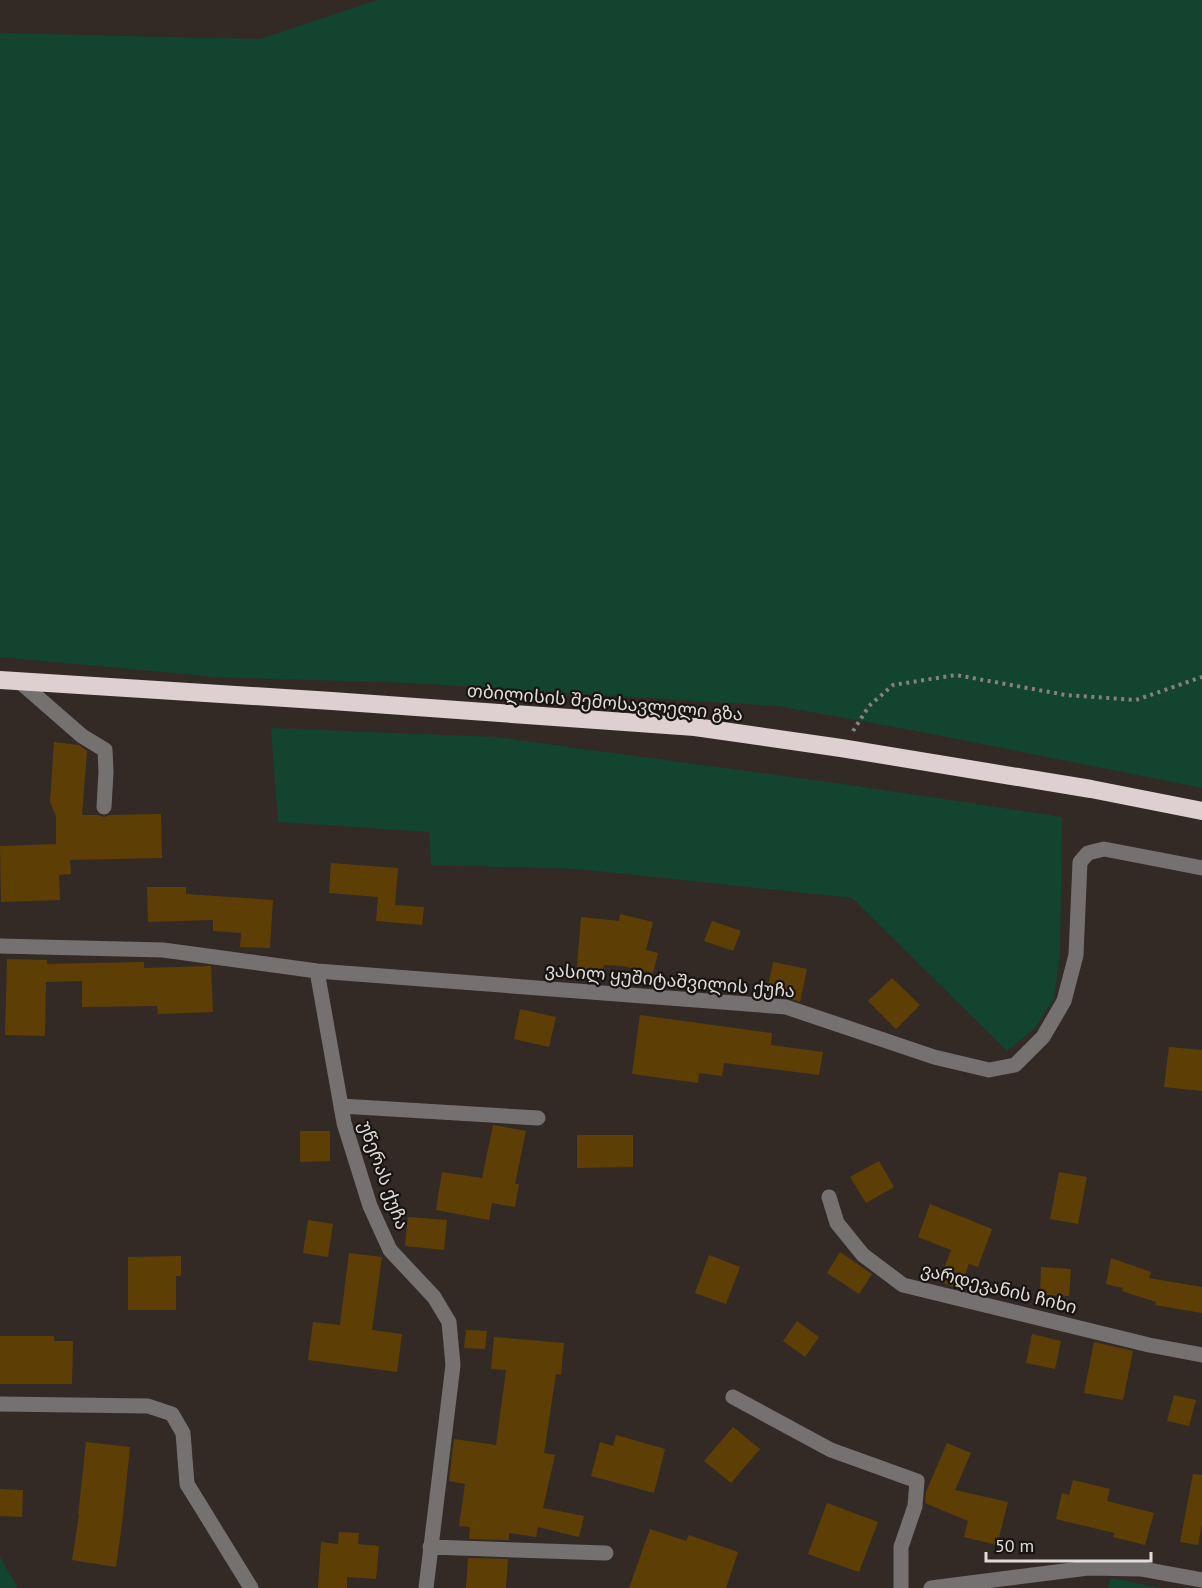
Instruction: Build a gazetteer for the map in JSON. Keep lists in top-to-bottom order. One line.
{"streets":{"highway":["თბილისის შემოსავლელი გზა"],"street":["ვასილ ყუშიტაშვილის ქუჩა","უწერას ქუჩა","ვარდევანის ჩიხი"]},"crossings":[["ვასილ ყუშიტაშვილის ქუჩა","უწერას ქუჩა"]],"scale_bar":"50 m"}
